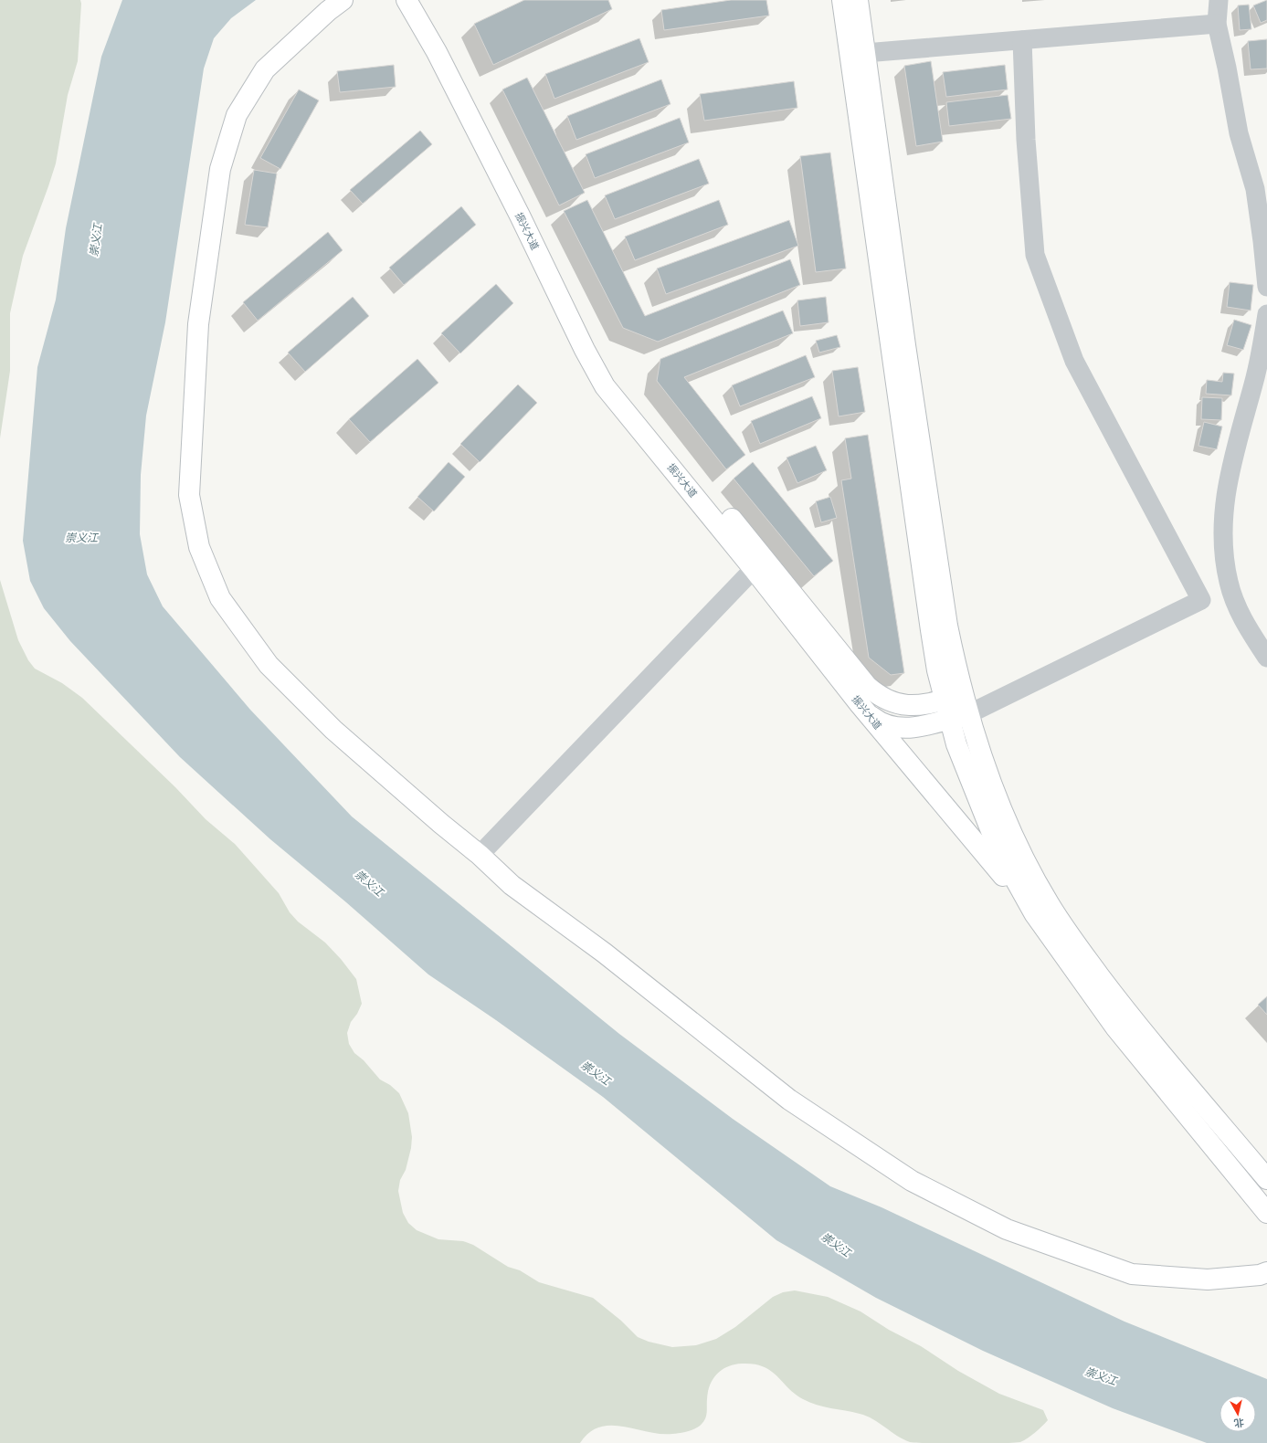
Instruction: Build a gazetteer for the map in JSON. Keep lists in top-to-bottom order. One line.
{"streets":{"main road":["振兴大道"]},"water":["崇义江"],"north":"bottom"}
